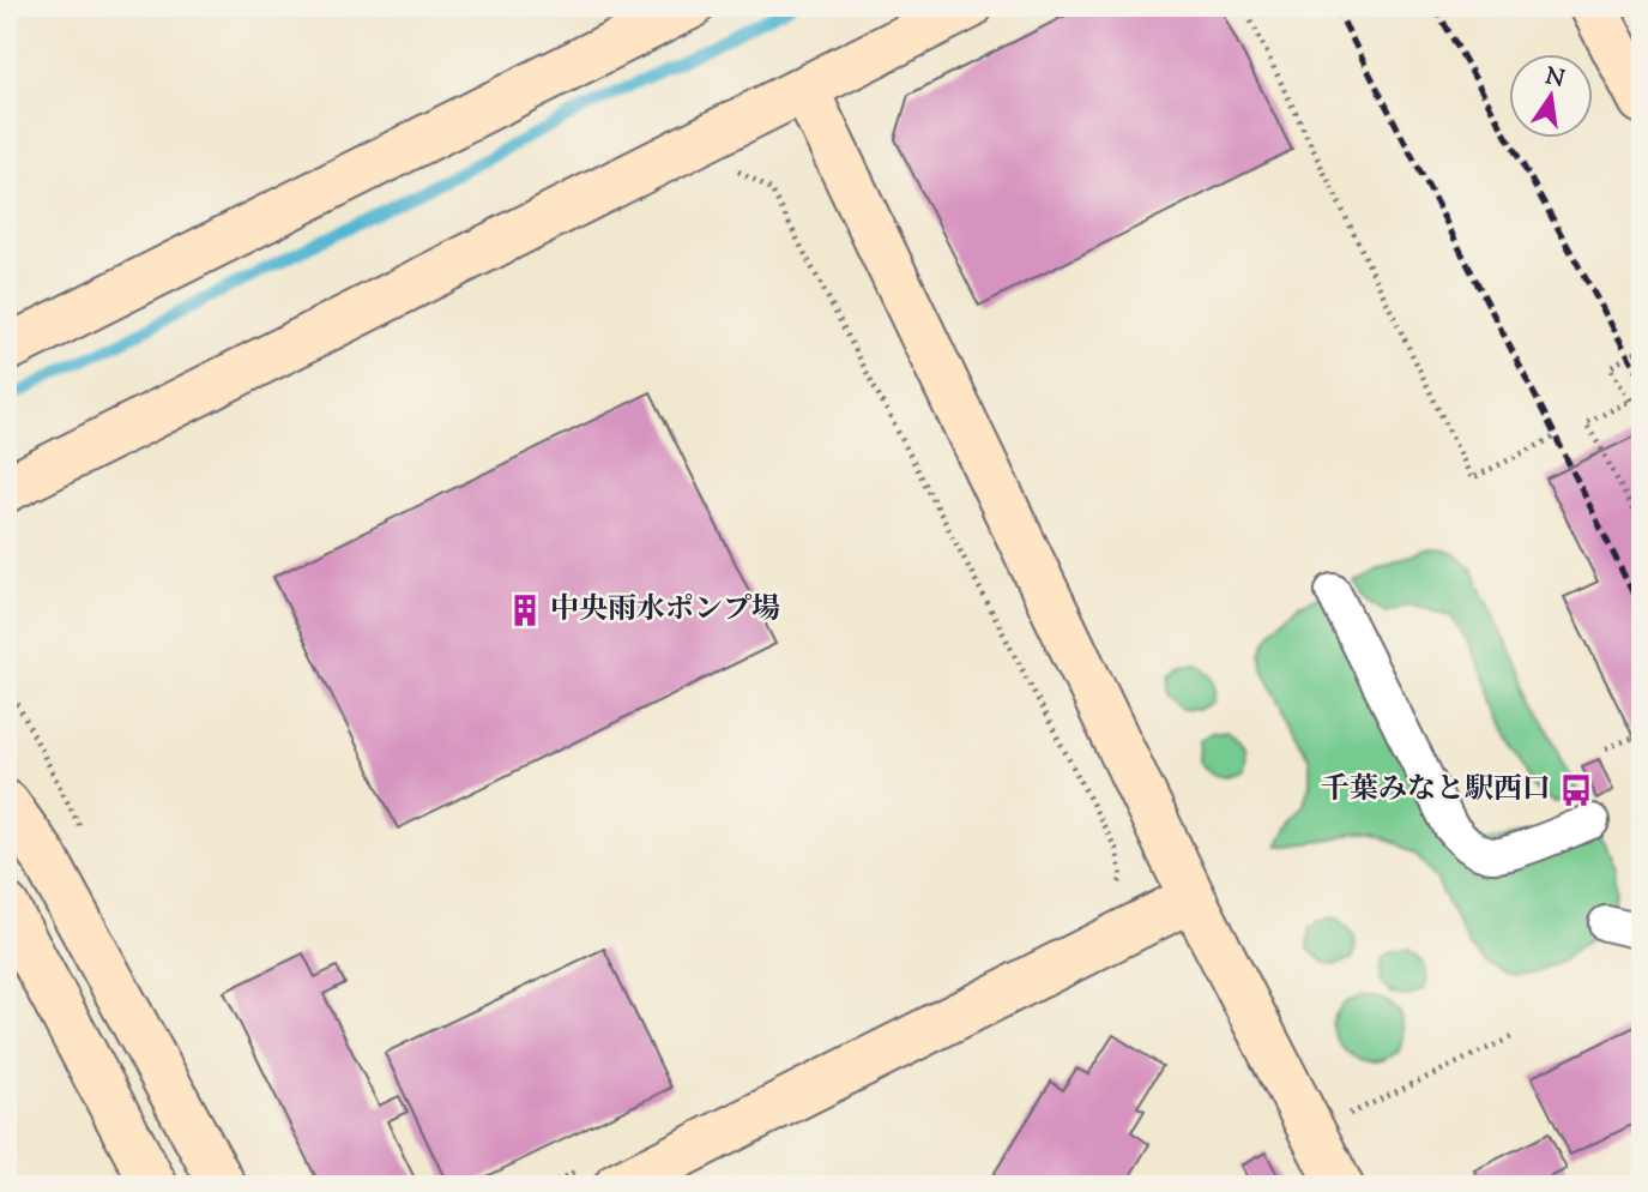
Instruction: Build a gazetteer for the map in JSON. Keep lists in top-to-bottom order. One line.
{"places":{"building":["中央雨水ポンプ場"],"bus stop":["千葉みなと駅西口"]},"north":"top"}
